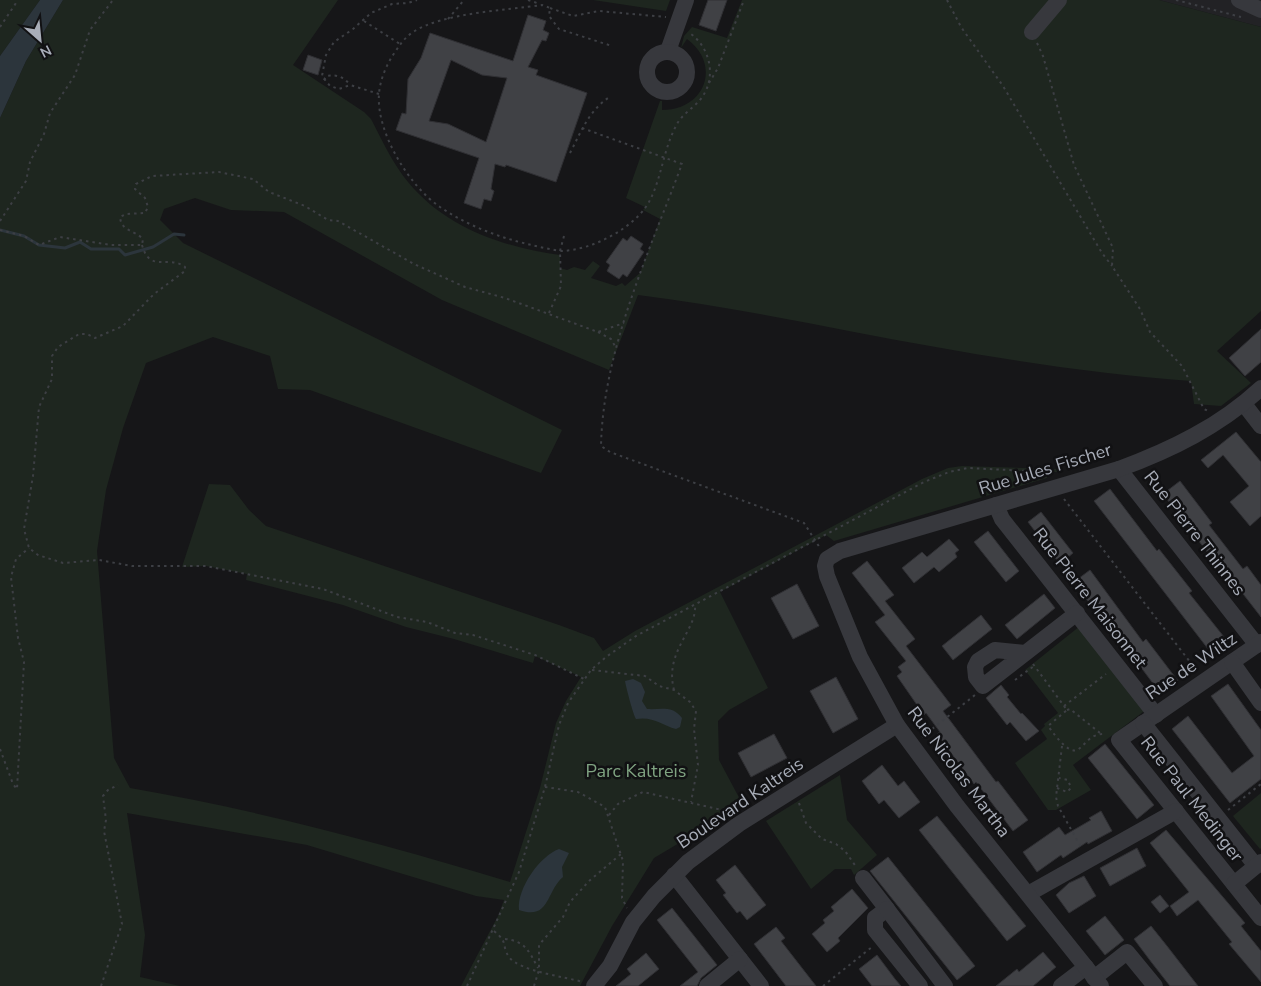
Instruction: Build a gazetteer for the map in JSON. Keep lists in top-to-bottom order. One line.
{"streets":{"street":["Rue Jules Fischer","Rue Pierre Thinnes","Rue Pierre Maisonnet","Rue de Wiltz","Rue Nicolas Martha","Rue Paul Medinger","Boulevard Kaltreis"]},"crossings":[["Rue Jules Fischer","Rue Pierre Thinnes"],["Rue Jules Fischer","Rue Pierre Maisonnet"],["Rue Jules Fischer","Rue Nicolas Martha"],["Rue Pierre Thinnes","Rue de Wiltz"],["Rue Pierre Maisonnet","Rue de Wiltz"],["Rue Pierre Maisonnet","Rue Paul Medinger"],["Rue de Wiltz","Rue Paul Medinger"],["Rue Nicolas Martha","Boulevard Kaltreis"]],"parks":["Parc Kaltreis"],"north":"bottom right"}
